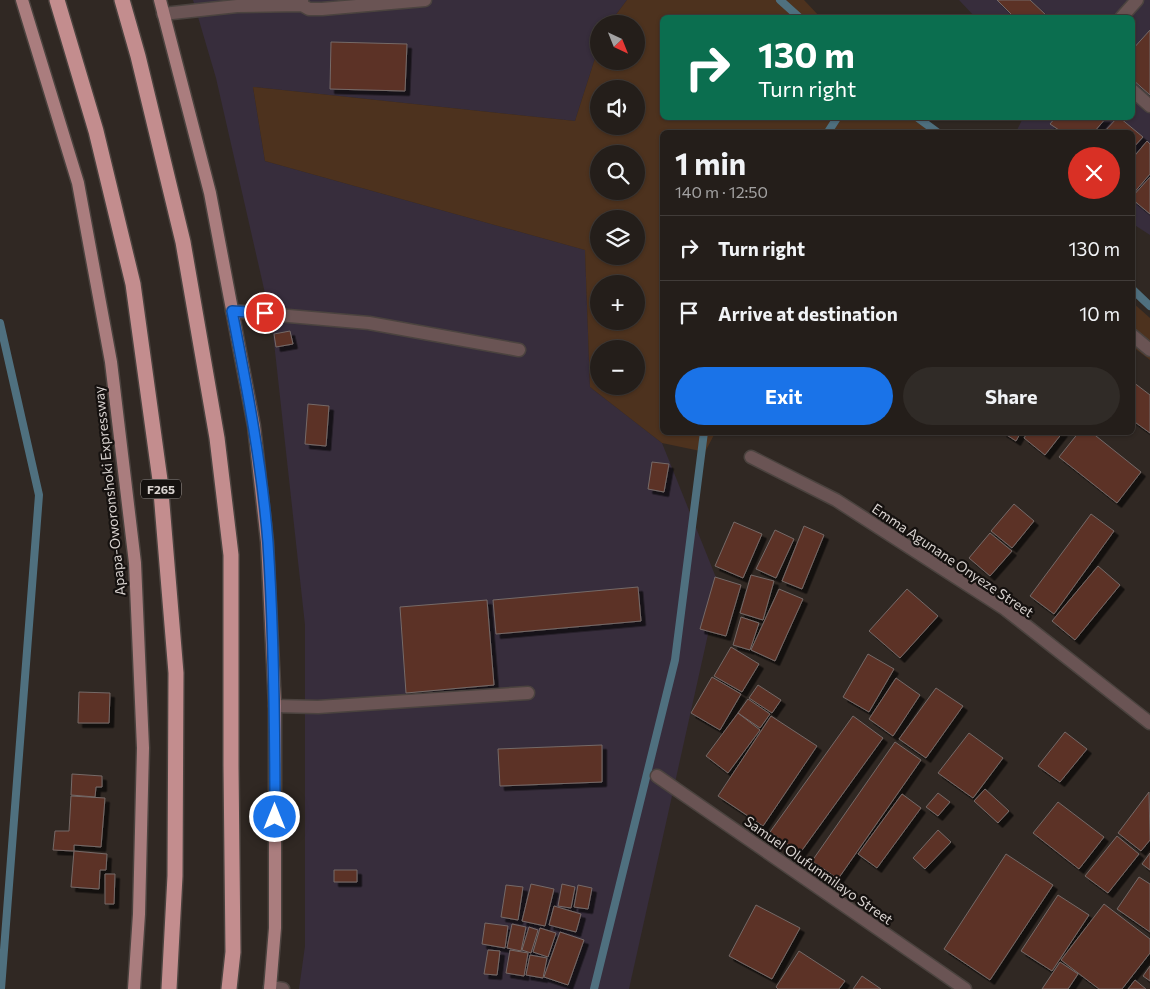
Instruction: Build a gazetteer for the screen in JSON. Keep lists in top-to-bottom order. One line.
{"streets":{"highway":["F265"],"main road":["Apapa-Oworonshoki Expressway"],"street":["Emma Agunane Onyeze Street","Samuel Olufunmilayo Street"]},"north":"bottom right","page":{"map_buttons":["+","−"],"turn":["130 m","Turn right"],"heading":["1 min","140 m · 12:50"],"list":[{"name":"Turn right","value":"130 m"},{"name":"Arrive at destination","value":"10 m"}],"buttons":["Exit","Share"]}}
